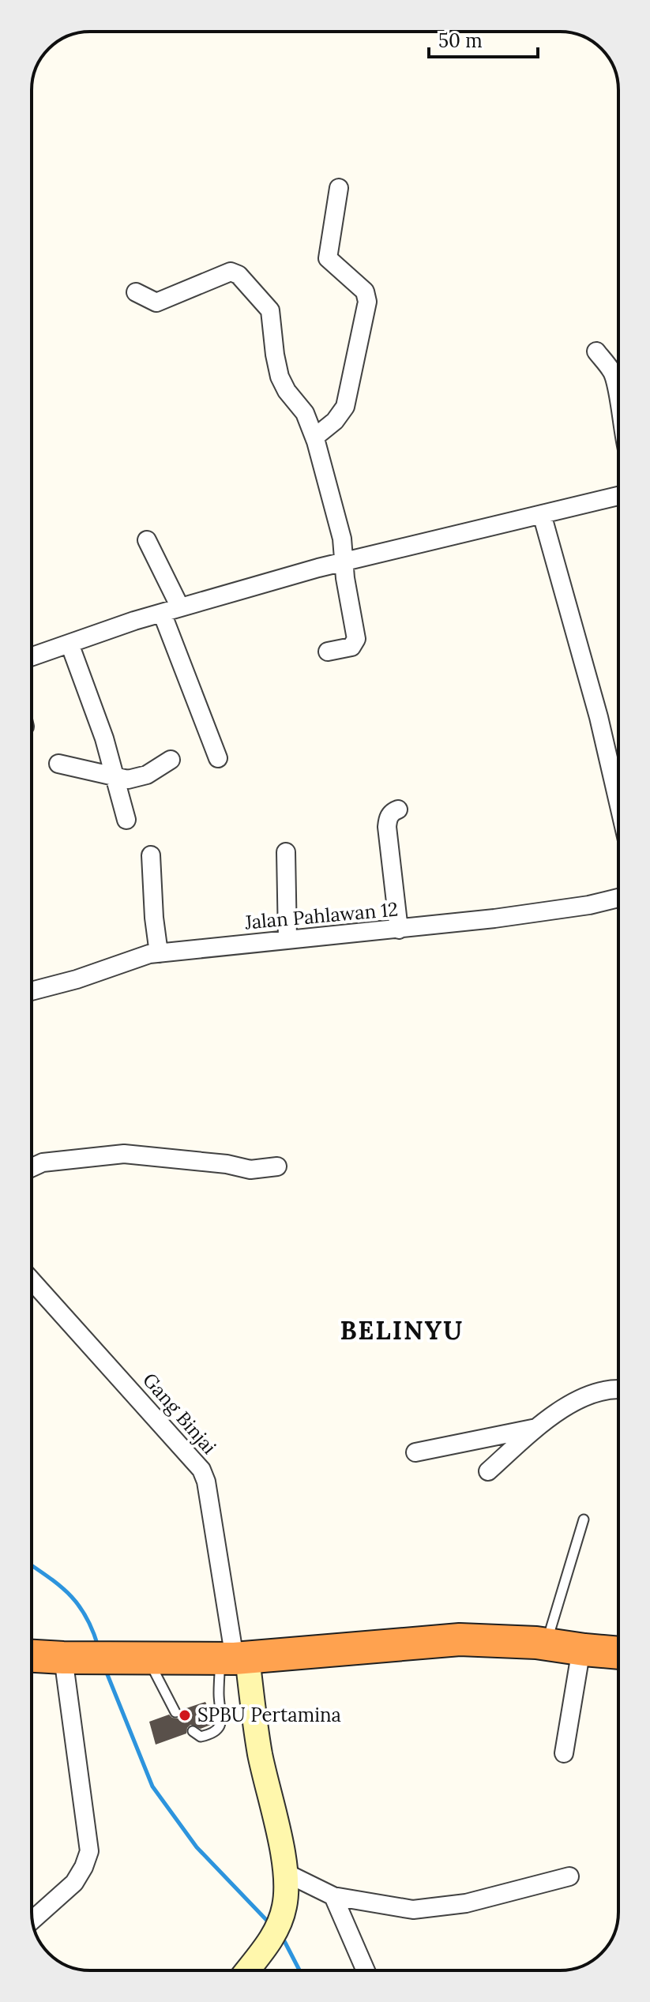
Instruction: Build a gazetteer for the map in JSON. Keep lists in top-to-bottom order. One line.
{"streets":{"street":["Jalan Pahlawan 12","Gang Binjai"]},"districts":["BELINYU"],"places":["SPBU Pertamina"],"scale_bar":"50 m"}
